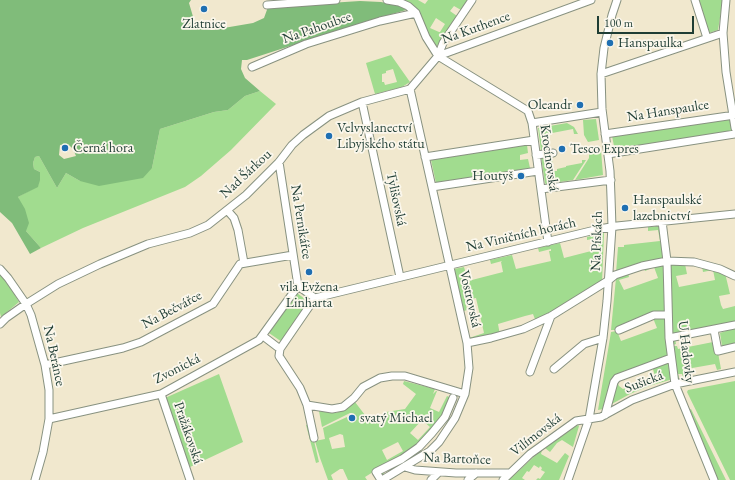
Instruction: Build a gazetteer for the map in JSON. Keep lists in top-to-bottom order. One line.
{"streets":{"street":["Na Pahoubce","Na Kuthence","Na Hanspaulce","Krocínovská","Nad Šárkou","Tylišovská","Na Pernikářce","Na Viničních horách","Na Pískách","Vostrovská","Na Bečvářce","U Hadovky","Na Beránce","Zvonická","Sušická","Pražákovská","Vilímovská","Na Bartoňce"]},"crossings":[["Na Kuthence","Krocínovská"],["Na Hanspaulce","Na Pískách"],["Krocínovská","Na Viničních horách"],["Nad Šárkou","Tylišovská"],["Nad Šárkou","Na Pernikářce"],["Nad Šárkou","Vostrovská"],["Nad Šárkou","Na Beránce"],["Tylišovská","Na Viničních horách"],["Na Viničních horách","Na Pískách"],["Na Viničních horách","Vostrovská"],["Na Viničních horách","U Hadovky"],["Na Pískách","Sušická"],["Na Pískách","Vilímovská"],["Vostrovská","Na Bartoňce"],["Na Bečvářce","Na Beránce"],["U Hadovky","Sušická"],["Na Beránce","Zvonická"],["Zvonická","Pražákovská"],["Sušická","Vilímovská"],["Vilímovská","Na Bartoňce"]],"places":["Zlatnice","Hanspaulka","Oleandr","Velvyslanectví Libyjského státu","Černá hora","Tesco Expres","Houtyš","Hanspaulské lazebnictví","vila Evžena Linharta","svatý Michael"],"scale_bar":"100 m"}
